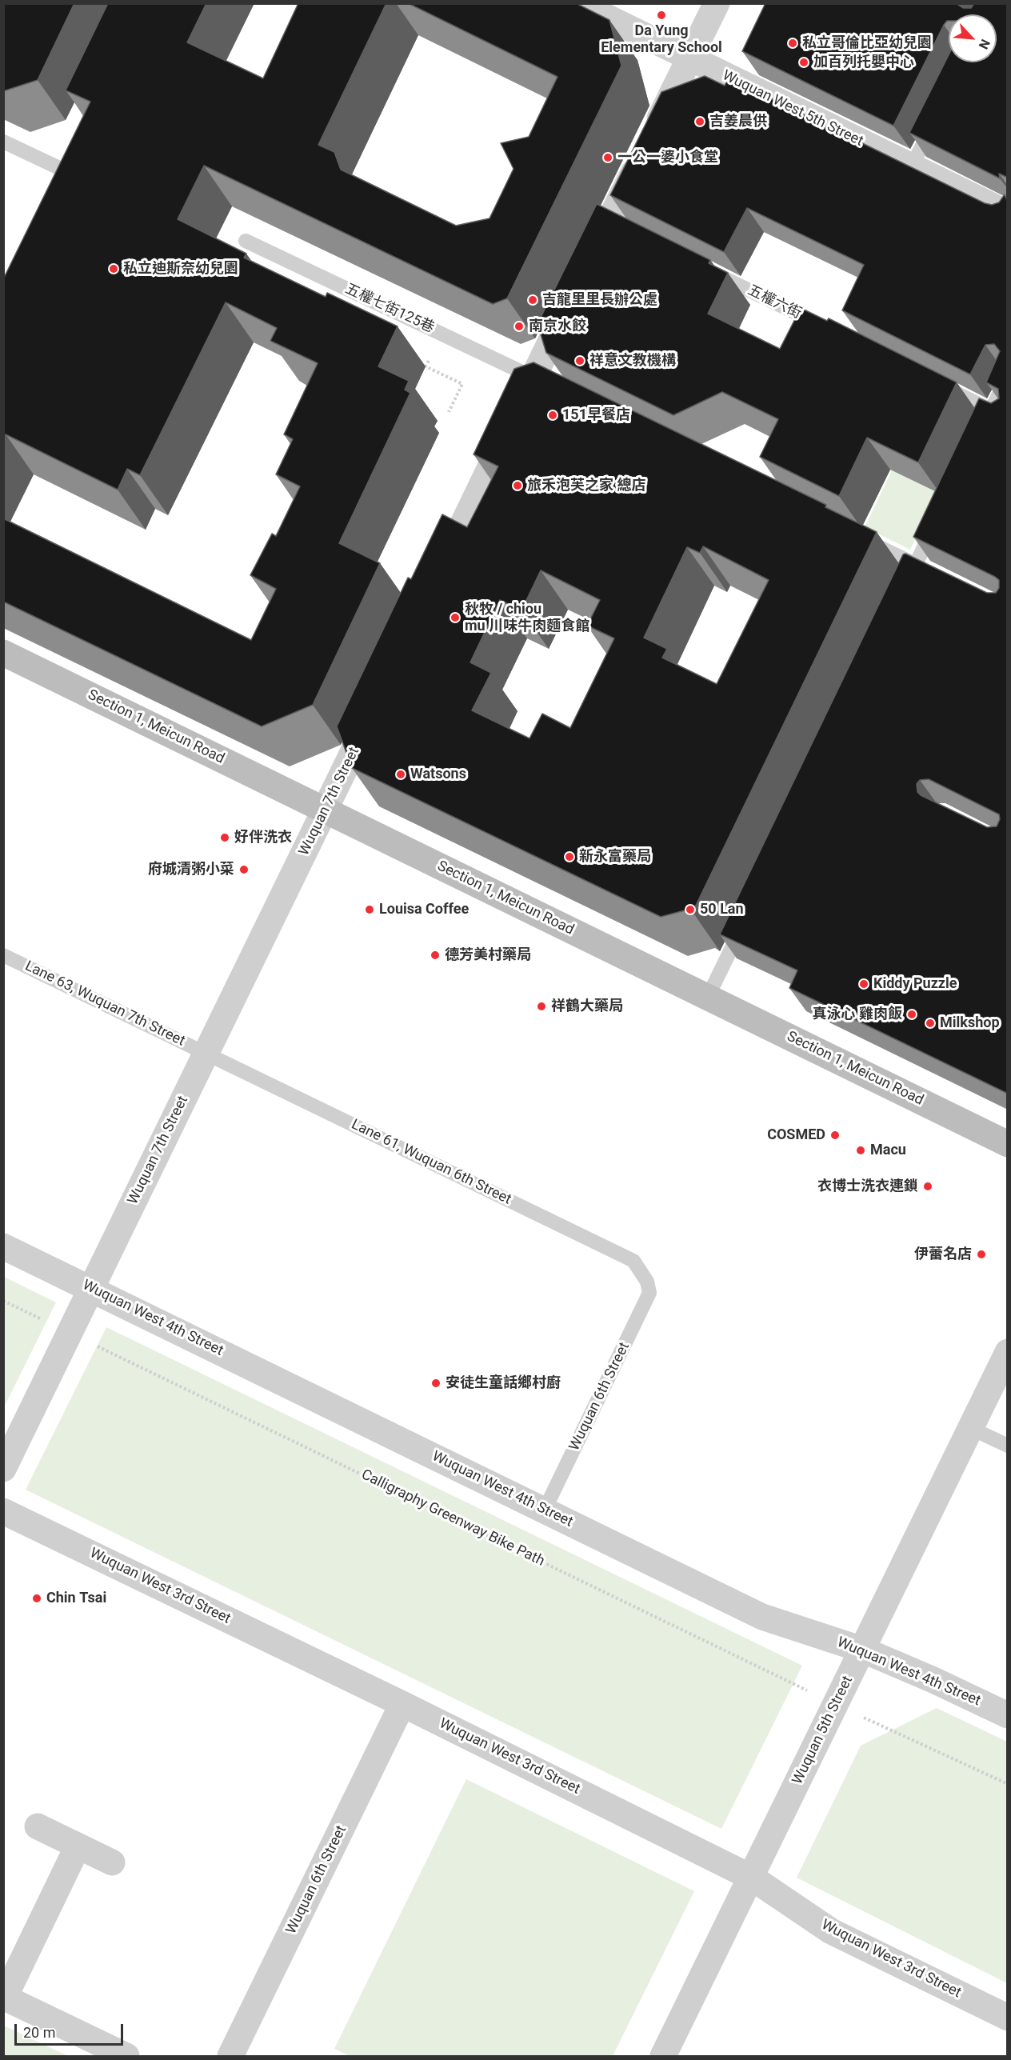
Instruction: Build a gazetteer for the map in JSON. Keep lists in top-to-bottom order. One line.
{"streets":{"street":["Wuquan West 5th Street","Section 1, Meicun Road","Wuquan 7th Street","Wuquan West 4th Street","Wuquan 6th Street","Wuquan West 3rd Street","Wuquan 5th Street"],"lane":["五權六街","五權七街125巷","Lane 63, Wuquan 7th Street","Lane 61, Wuquan 6th Street"],"path":["Calligraphy Greenway Bike Path"]},"crossings":[["Section 1, Meicun Road","Wuquan 7th Street"],["Wuquan 7th Street","Lane 63, Wuquan 7th Street"],["Wuquan 7th Street","Lane 61, Wuquan 6th Street"],["Wuquan 7th Street","Wuquan West 4th Street"],["Lane 63, Wuquan 7th Street","Lane 61, Wuquan 6th Street"],["Lane 61, Wuquan 6th Street","Wuquan 6th Street"],["Wuquan West 4th Street","Wuquan 6th Street"],["Wuquan West 4th Street","Wuquan 5th Street"],["Wuquan 6th Street","Wuquan West 3rd Street"],["Wuquan West 3rd Street","Wuquan 5th Street"]],"places":["Da Yung Elementary School","私立哥倫比亞幼兒園","加百列托嬰中心","吉姜晨供","一公一婆小食堂","私立迪斯奈幼兒園","吉龍里里長辦公處","南京水餃","祥意文教機構","151早餐店","旅禾泡芙之家 總店","秋牧 / chiou mu 川味牛肉麵食館","Watsons","好伴洗衣","新永富藥局","府城清粥小菜","Louisa Coffee","50 Lan","德芳美村藥局","Kiddy Puzzle","祥鶴大藥局","真泳心 雞肉飯","Milkshop","COSMED","Macu","衣博士洗衣連鎖","伊蕾名店","安徒生童話鄉村廚","Chin Tsai"],"scale_bar":"20 m","north":"bottom right"}
